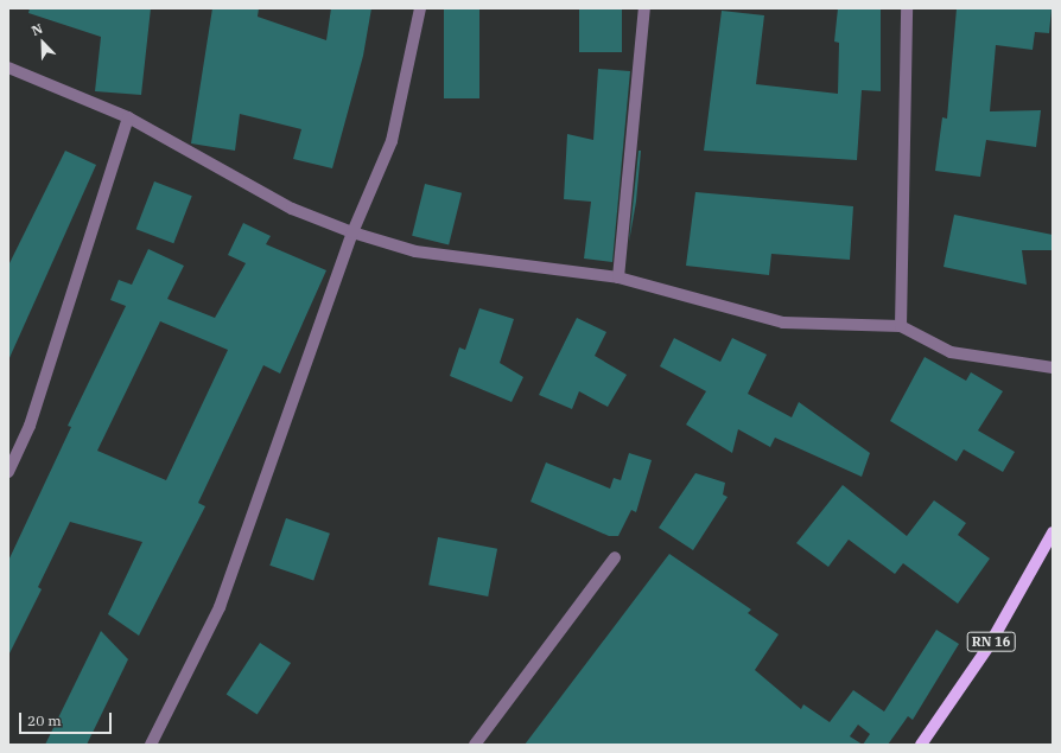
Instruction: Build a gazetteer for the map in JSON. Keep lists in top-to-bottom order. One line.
{"streets":{"main road":["RN 16"]},"scale_bar":"20 m","north":"top left"}
